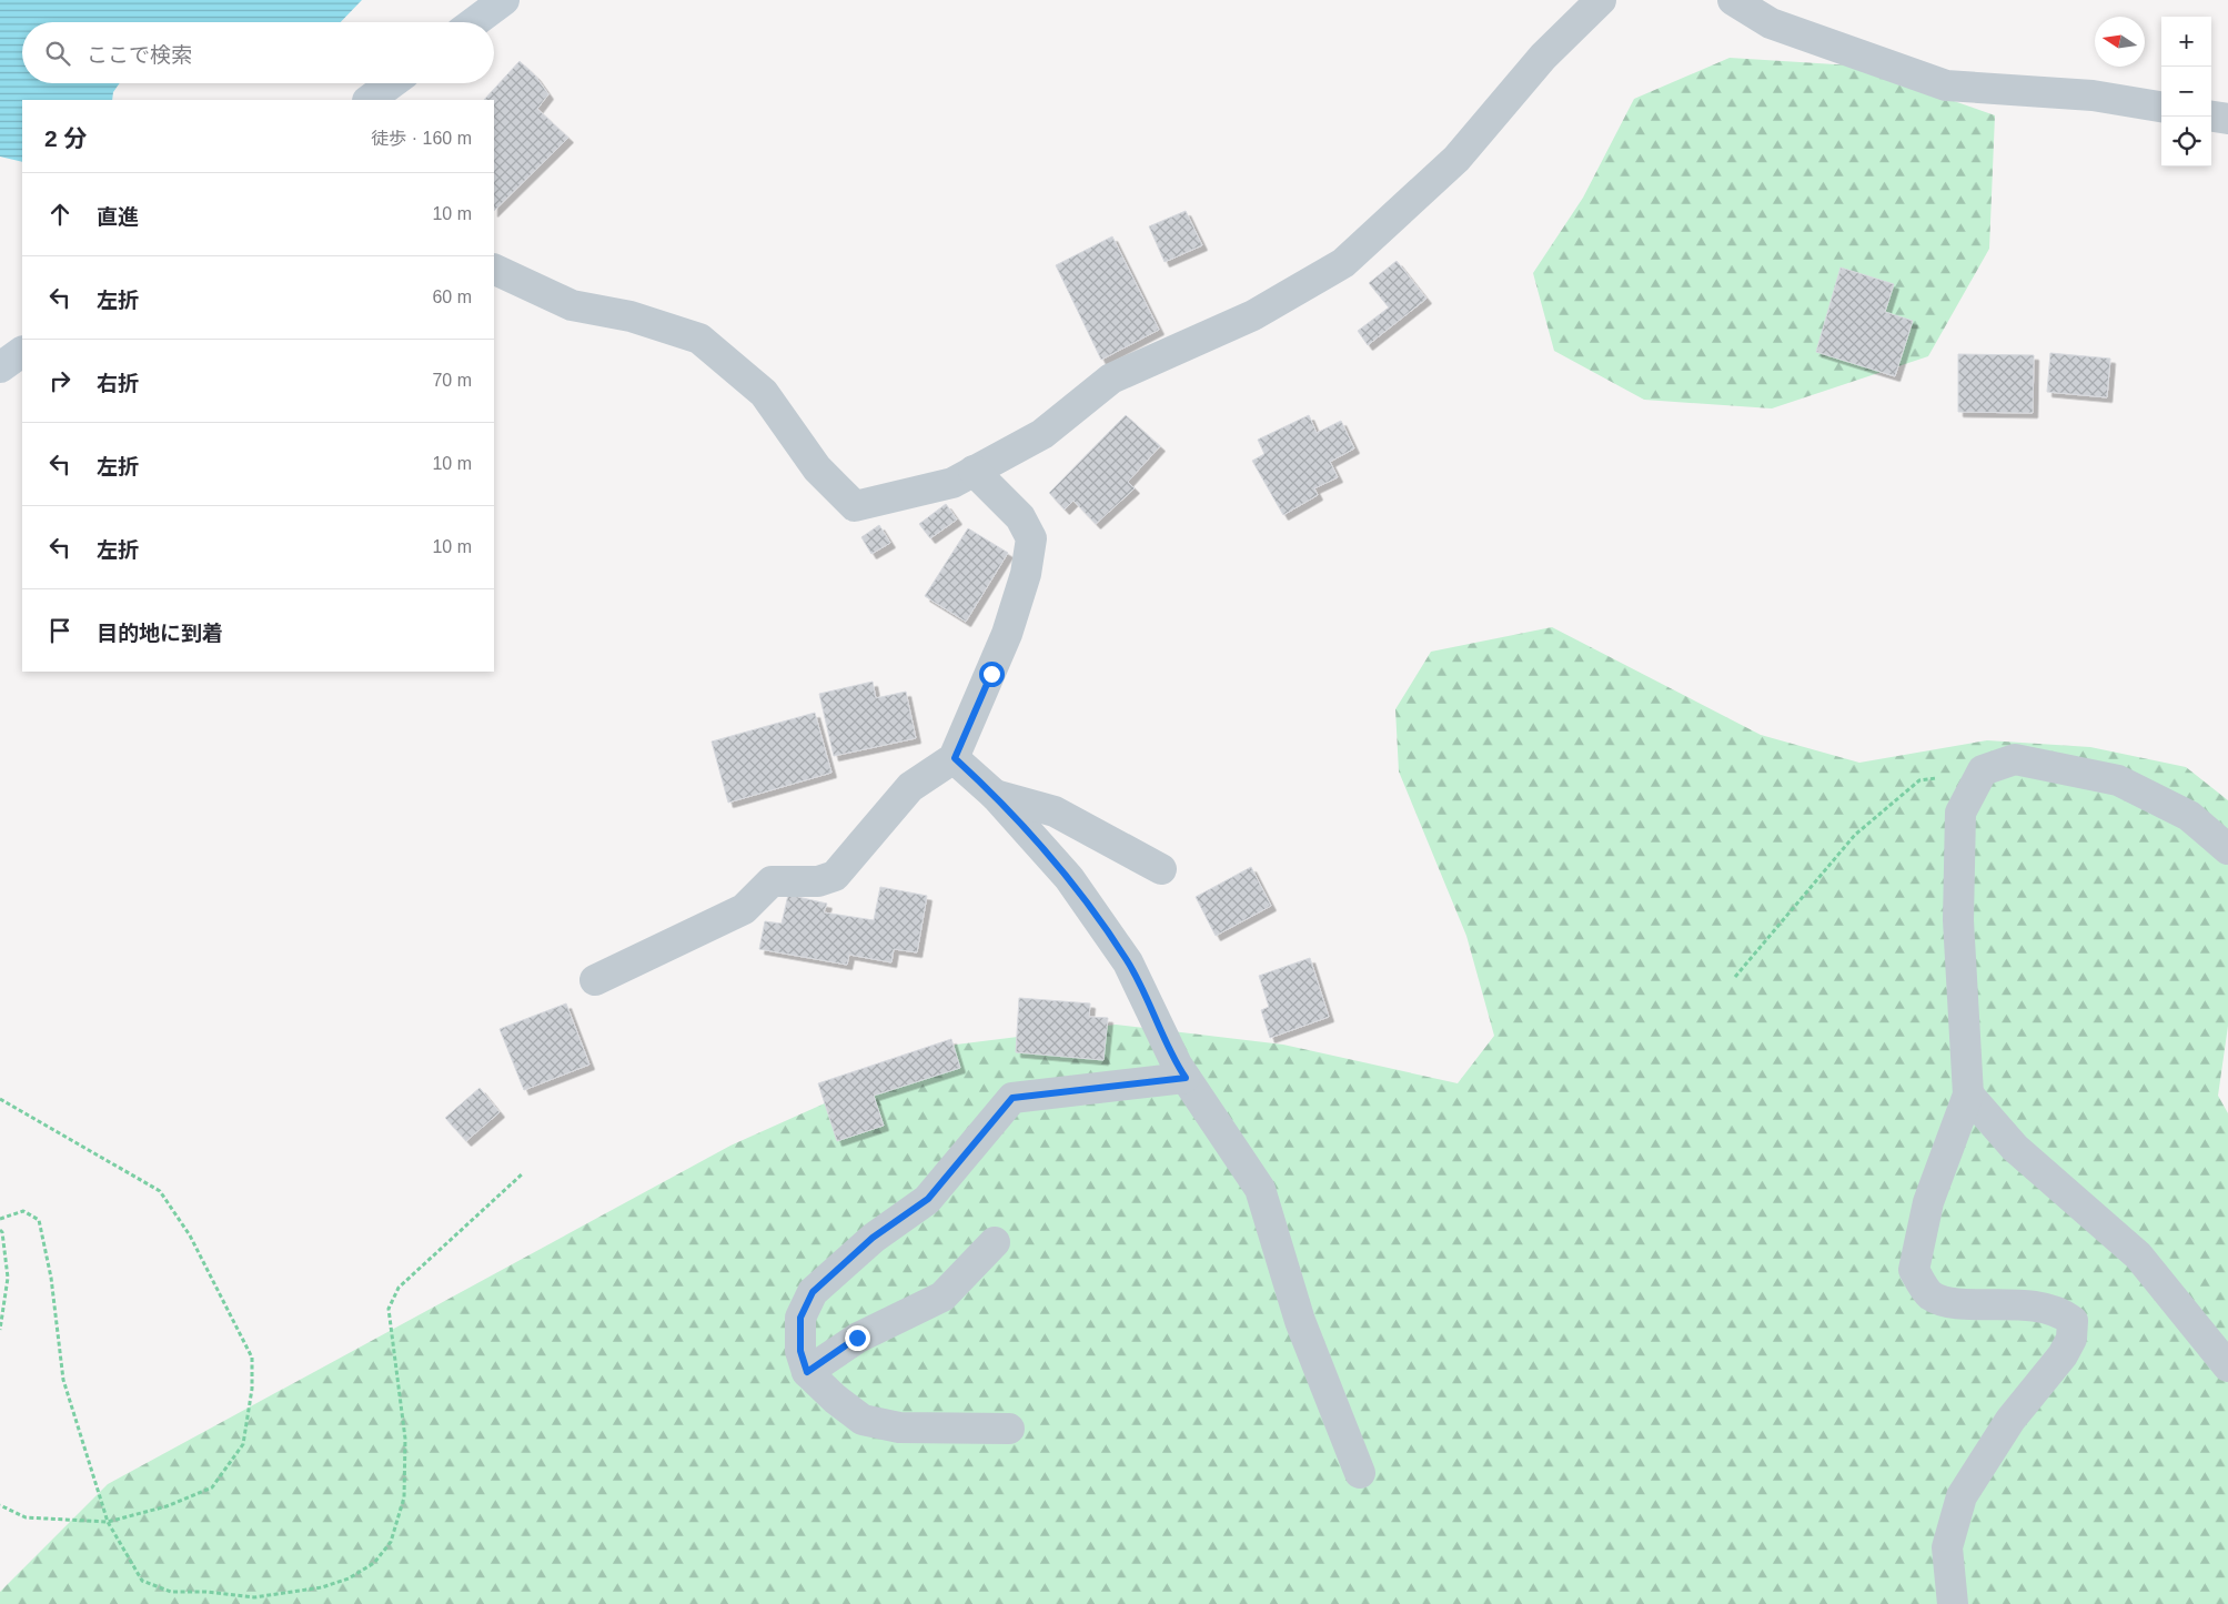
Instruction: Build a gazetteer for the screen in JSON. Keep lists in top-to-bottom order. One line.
{"north":"left","page":{"map_buttons":["+","−"],"search":"ここで検索","heading":["2 分","徒歩 · 160 m"],"list":[["直進","10 m"],["左折","60 m"],["右折","70 m"],["左折","10 m"],["左折","10 m"],"目的地に到着"]}}
